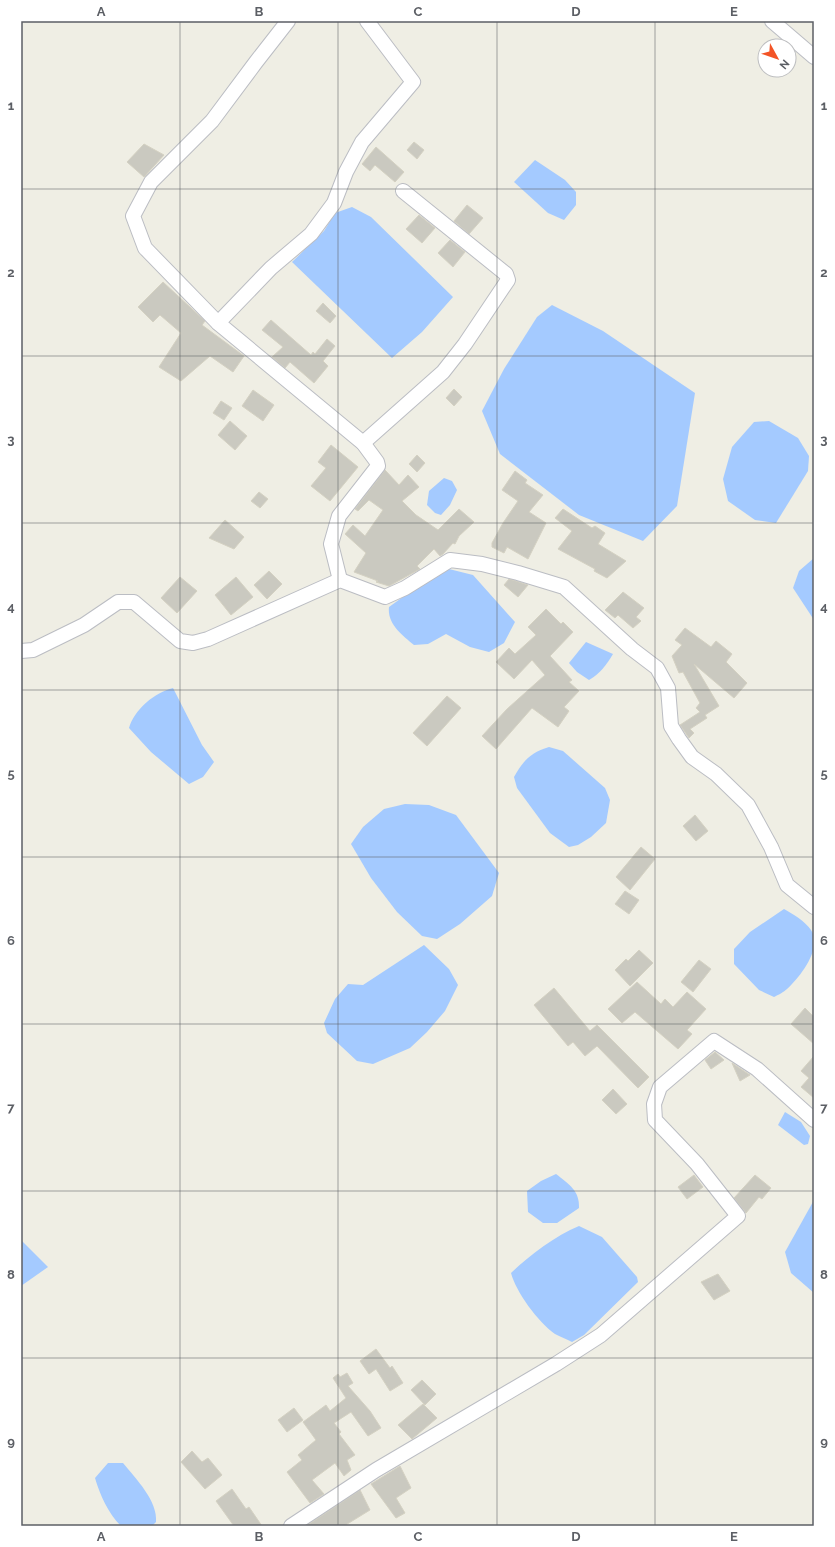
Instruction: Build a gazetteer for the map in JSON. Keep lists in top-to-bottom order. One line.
{"north":"bottom right","grid":{"columns":["A","B","C","D","E"],"rows":["1","2","3","4","5","6","7","8","9"]}}
